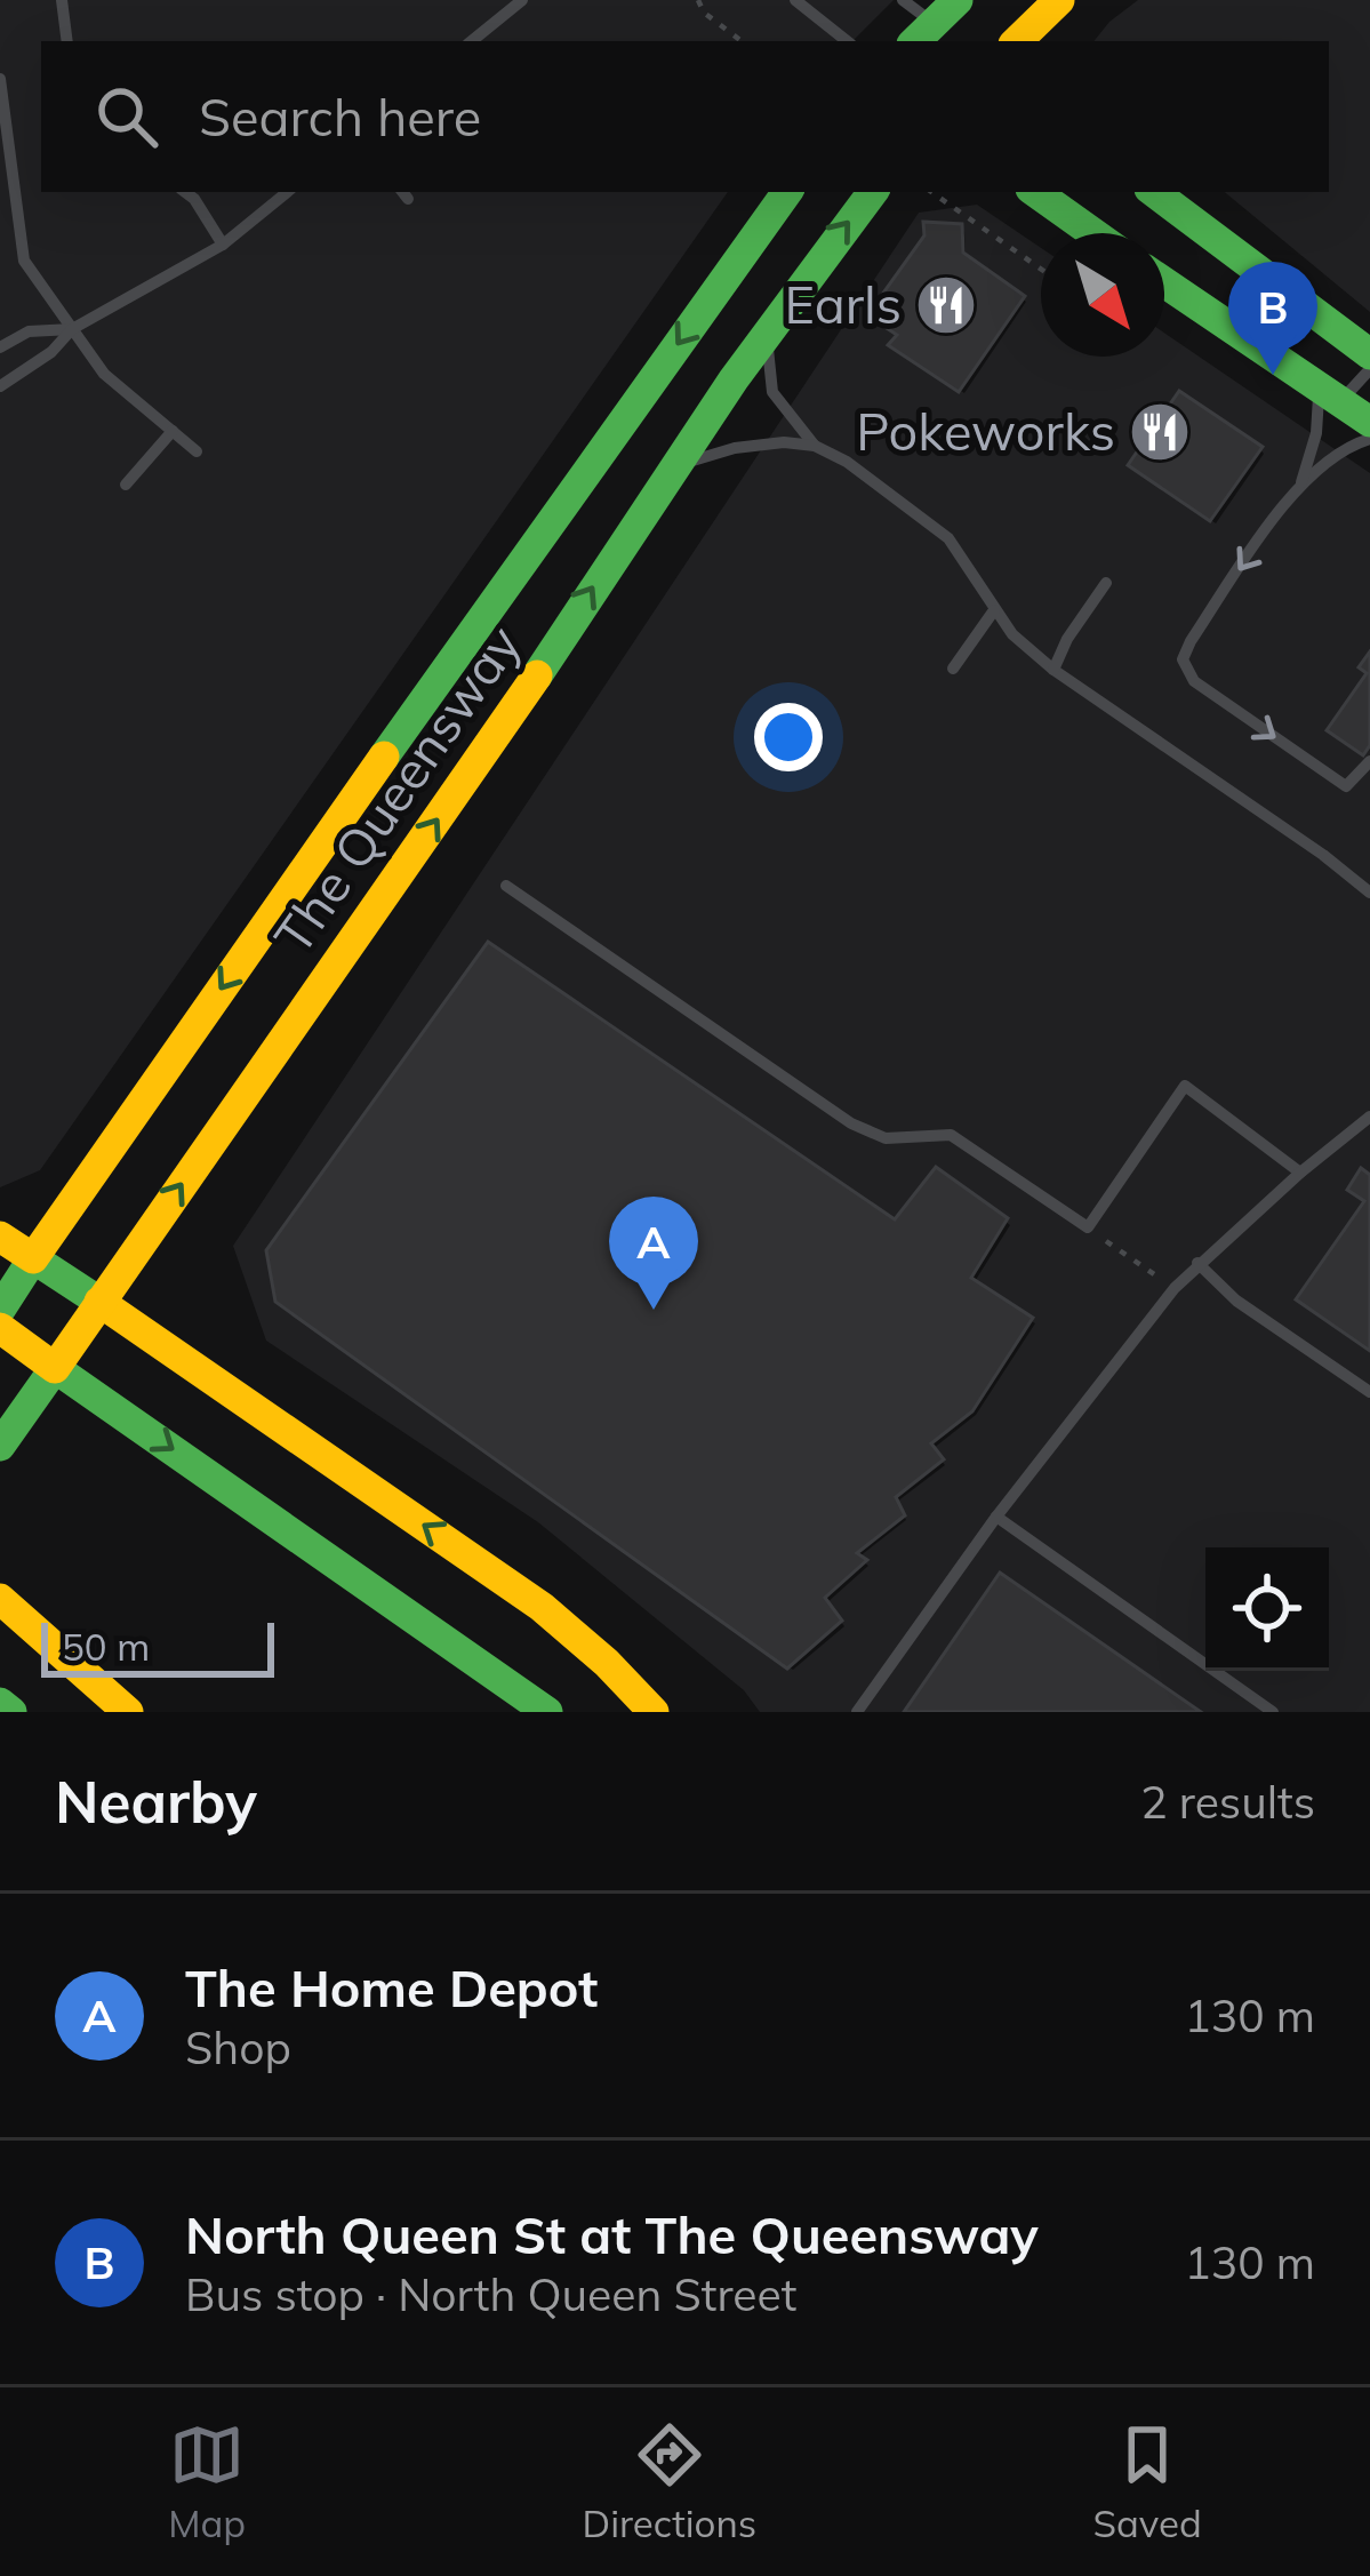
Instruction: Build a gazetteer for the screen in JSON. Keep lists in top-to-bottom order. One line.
{"streets":{"main road":["The Queensway"]},"places":{"restaurant":["Earls","Pokeworks"]},"scale_bar":"50 m","north":"bottom right","page":{"search":"Search here","pins":["B","A"],"scale":"50 m","heading":["Nearby","2 results"],"list":[{"mark":"A","name":"The Home Depot","note":"Shop","value":"130 m"},{"mark":"B","name":"North Queen St at The Queensway","note":"Bus stop · North Queen Street","value":"130 m"}],"nav":["Map","Directions","Saved"]}}
